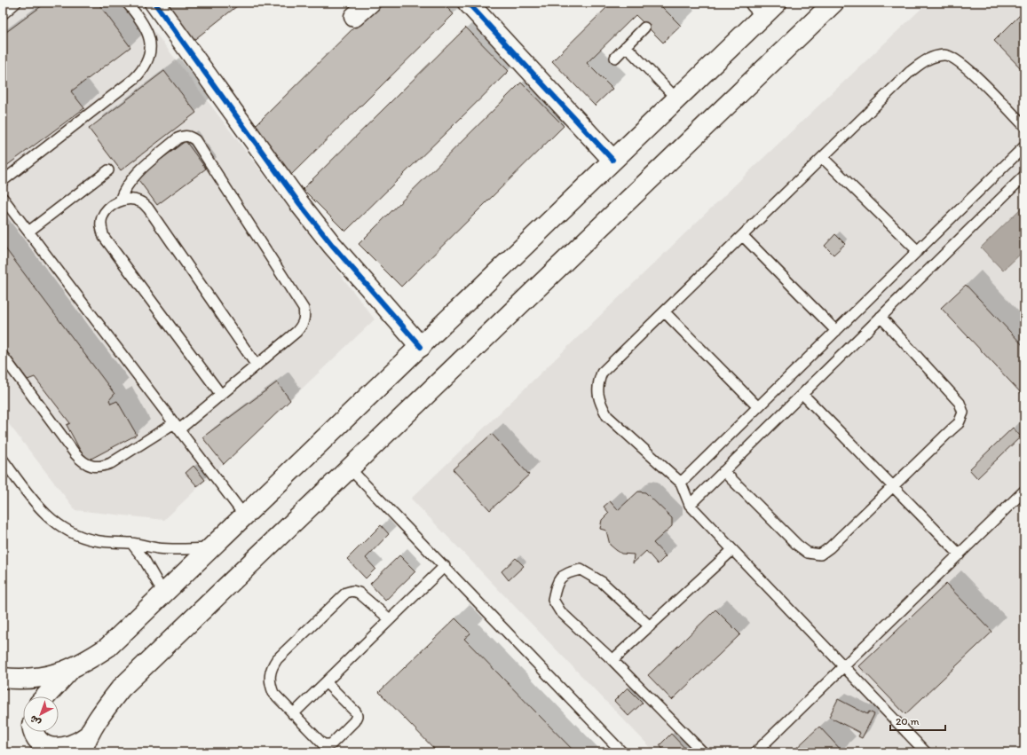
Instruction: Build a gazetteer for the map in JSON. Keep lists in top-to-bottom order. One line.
{"scale_bar":"20 m","north":"bottom left"}
